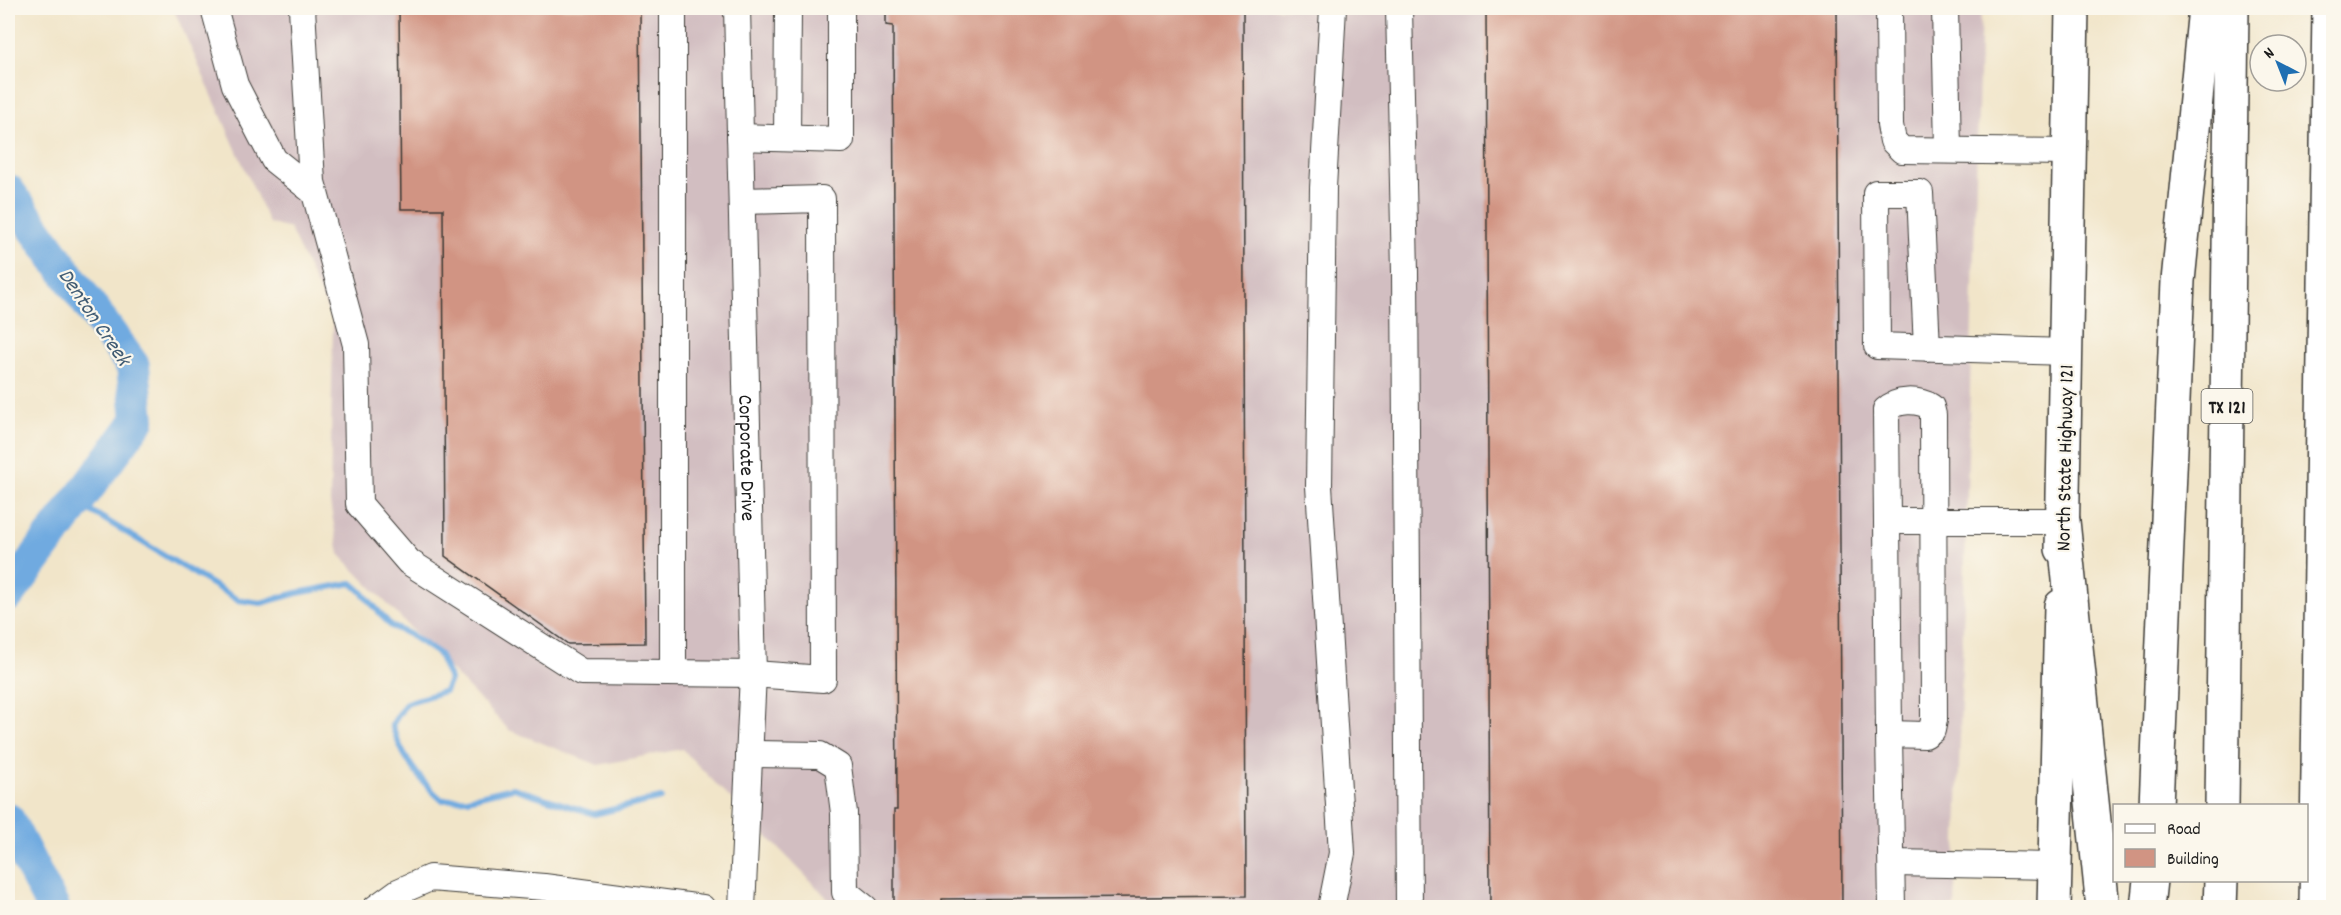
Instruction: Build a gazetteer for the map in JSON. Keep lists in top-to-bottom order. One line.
{"streets":{"main road":["TX 121","North State Highway 121"],"street":["Corporate Drive"]},"water":["Denton Creek"],"legend":["Road","Building"],"north":"top left"}
